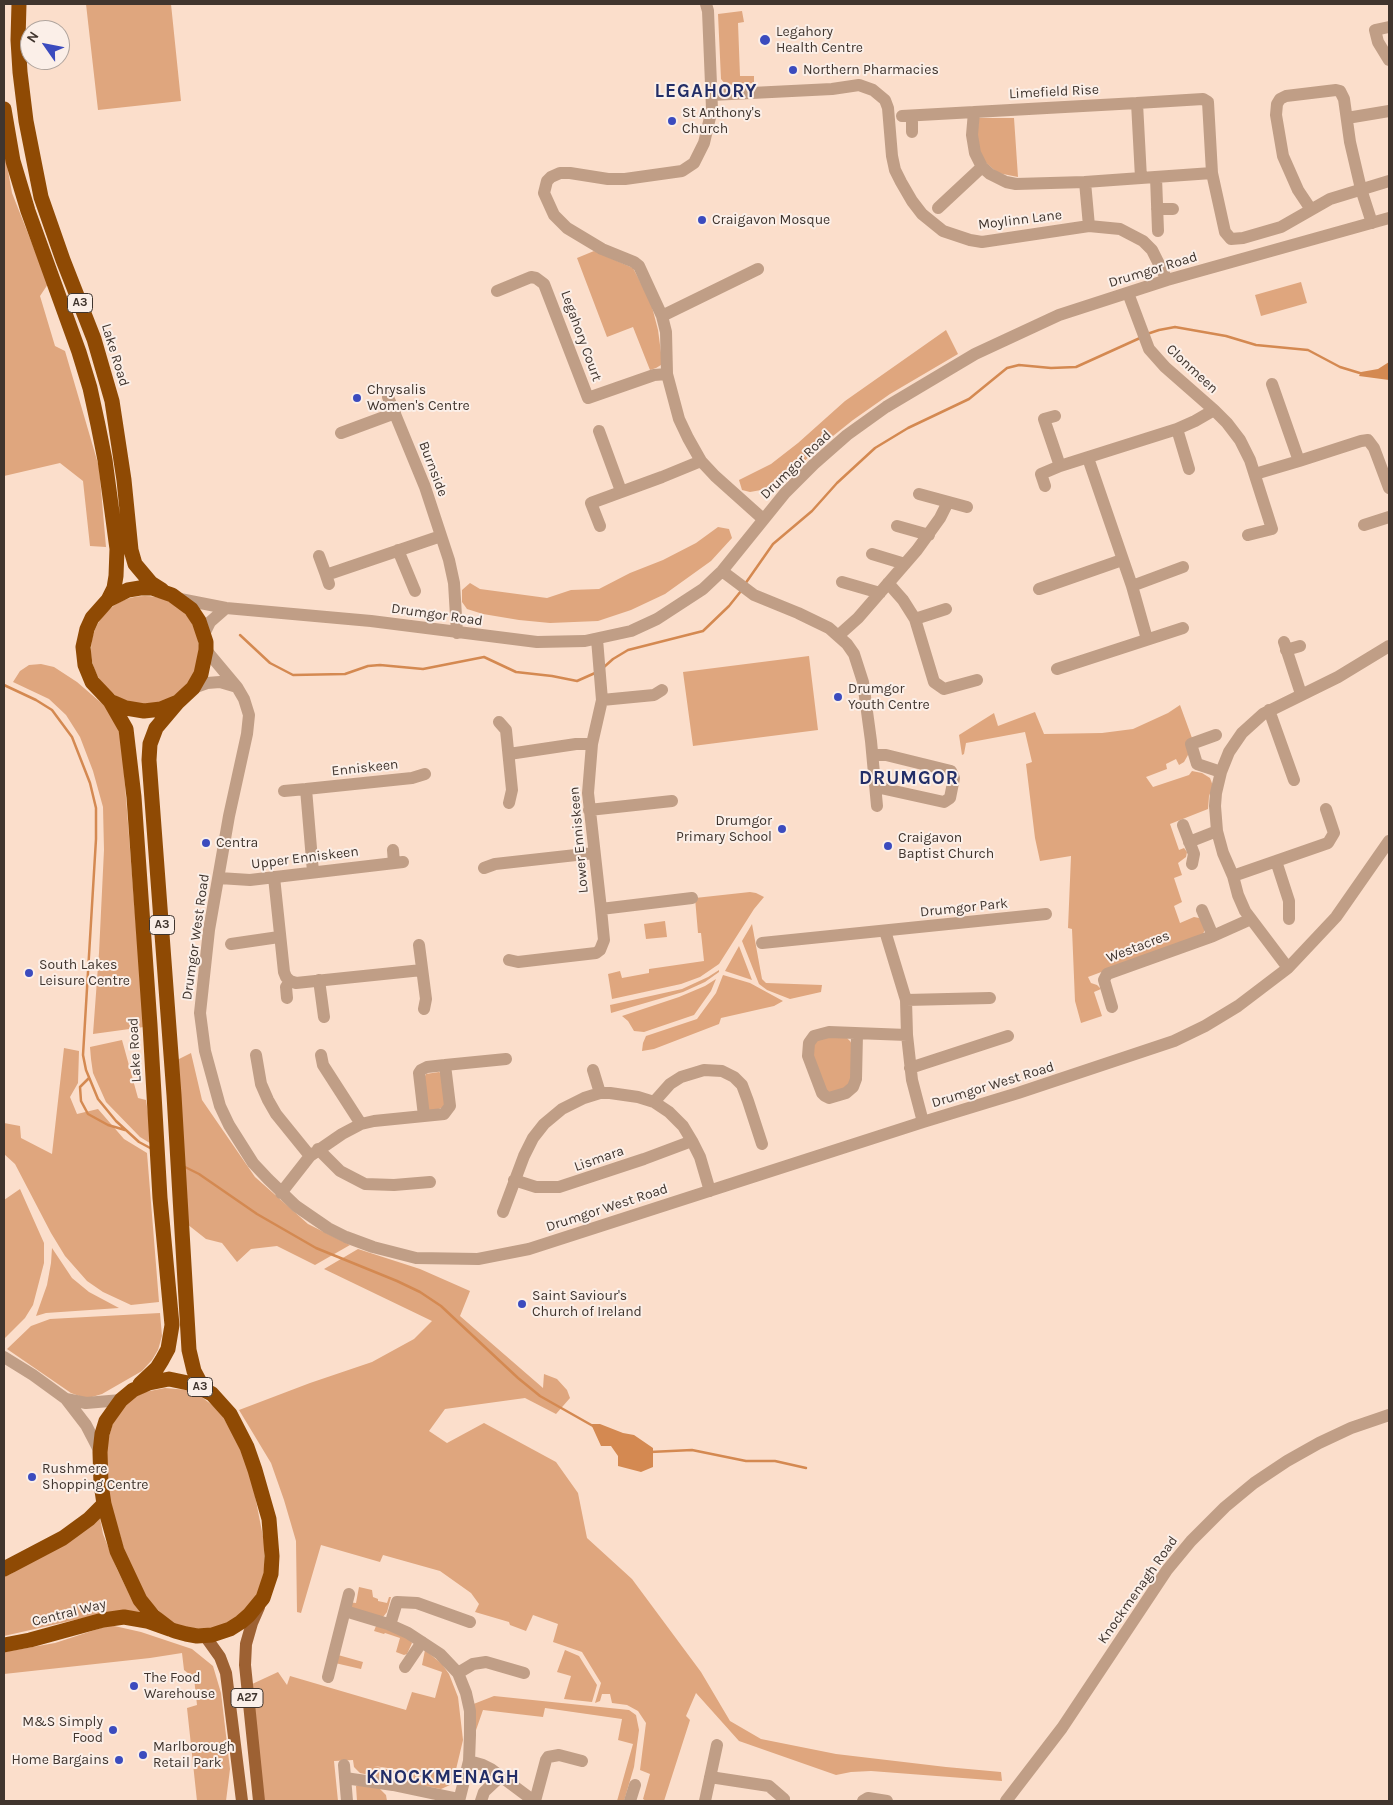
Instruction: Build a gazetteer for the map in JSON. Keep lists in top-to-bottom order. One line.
{"streets":{"highway":["A3","Lake Road","Central Way"],"main road":["A27"],"street":["Limefield Rise","Moylinn Lane","Drumgor Road","Legahory Court","Clonmeen","Burnside","Enniskeen","Lower Enniskeen","Upper Enniskeen","Drumgor Park","Drumgor West Road","Westacres","Lismara","Knockmenagh Road"]},"crossings":[["Moylinn Lane","Drumgor Road"],["Drumgor Road","A3"],["Drumgor Road","Lake Road"],["Drumgor Road","Clonmeen"],["Drumgor Road","Burnside"],["Drumgor Road","Lower Enniskeen"],["Drumgor Road","Drumgor West Road"],["A3","Lake Road"],["A3","Drumgor West Road"],["A3","Central Way"],["A3","A27"],["Lake Road","Drumgor West Road"],["Upper Enniskeen","Drumgor West Road"]],"districts":["LEGAHORY","DRUMGOR","KNOCKMENAGH"],"places":["Legahory Health Centre","Northern Pharmacies","St Anthony's Church","Craigavon Mosque","Chrysalis Women's Centre","Drumgor Youth Centre","Drumgor Primary School","Centra","Craigavon Baptist Church","South Lakes Leisure Centre","Saint Saviour's Church of Ireland","Rushmere Shopping Centre","The Food Warehouse","M&S Simply Food","Marlborough Retail Park","Home Bargains"],"north":"top left"}
